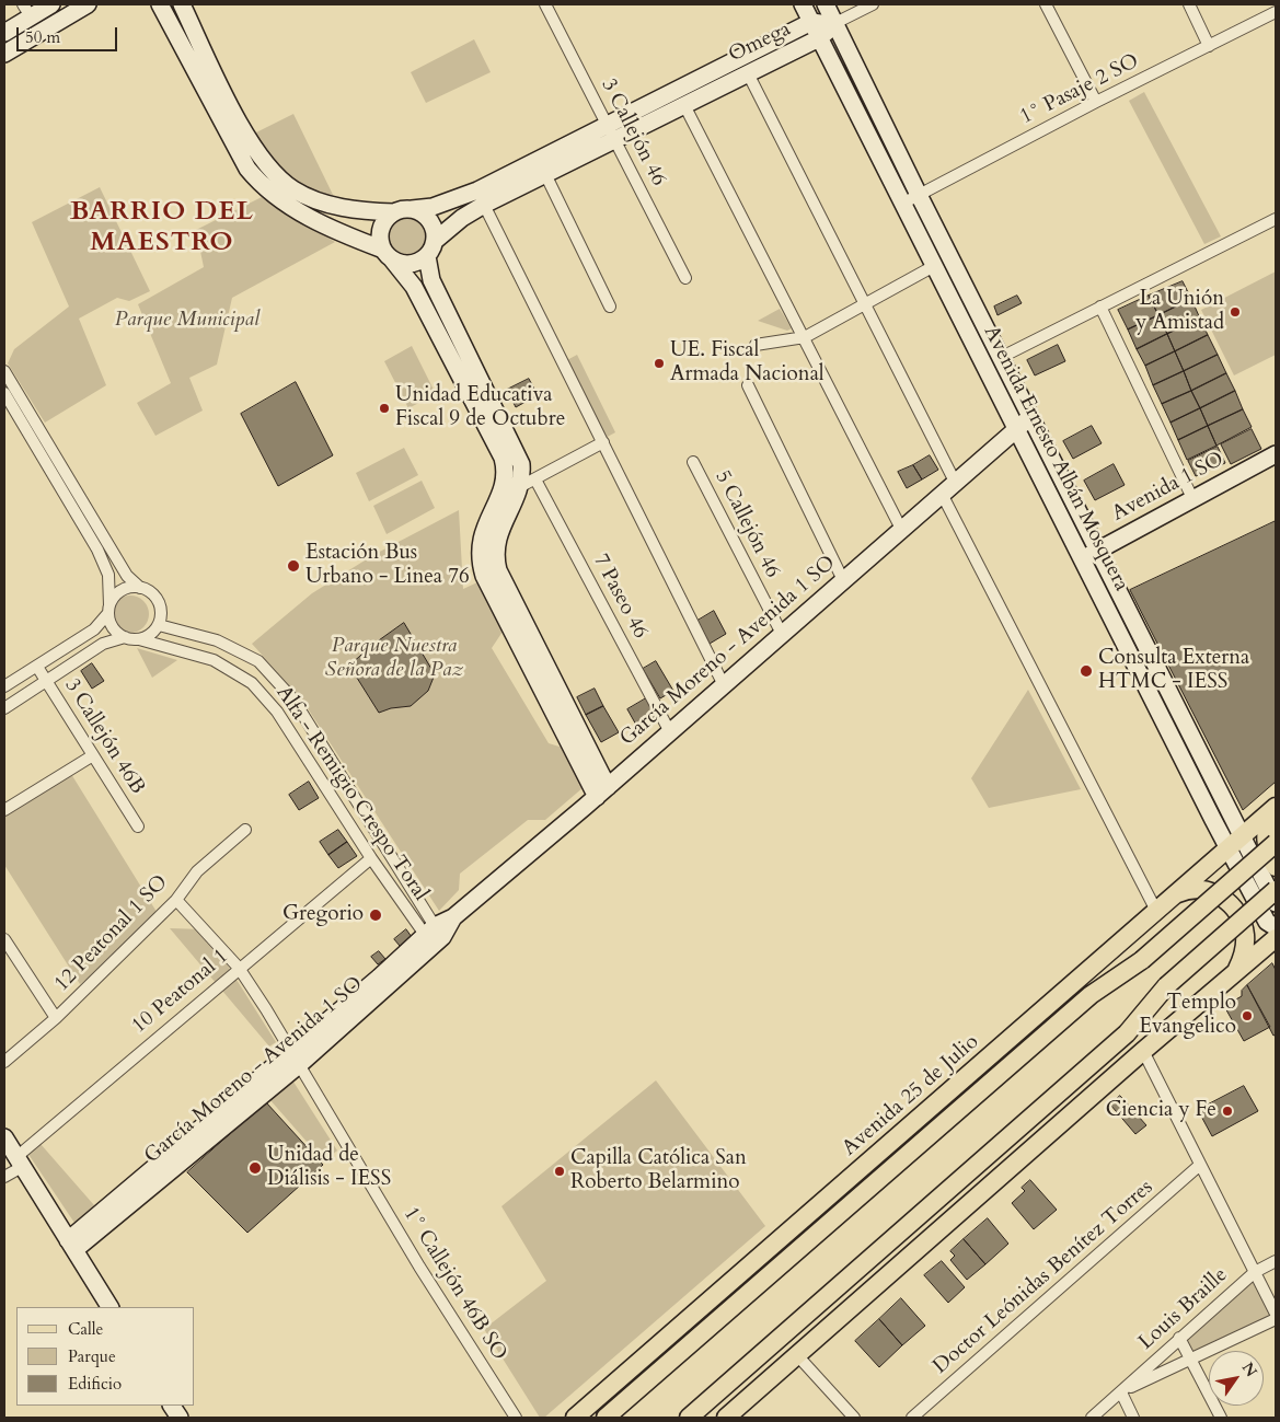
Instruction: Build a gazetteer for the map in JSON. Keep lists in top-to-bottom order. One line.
{"streets":{"main road":["Avenida 25 de Julio"],"street":["Omega","1° Pasaje 2 SO","3 Callejón 46","Avenida Ernesto Albán Mosquera","Avenida 1 SO","5 Callejón 46","7 Paseo 46","García Moreno - Avenida 1 SO","3 Callejón 46B","Alfa - Remigio Crespo Toral","12 Peatonal 1 SO","10 Peatonal 1","Doctor Leónidas Benítez Torres","1° Callejón 46B SO","Louis Braille"]},"crossings":[["Omega","3 Callejón 46"],["Omega","Avenida Ernesto Albán Mosquera"],["1° Pasaje 2 SO","Avenida Ernesto Albán Mosquera"],["Avenida Ernesto Albán Mosquera","Avenida 1 SO"],["Avenida Ernesto Albán Mosquera","García Moreno - Avenida 1 SO"],["Avenida Ernesto Albán Mosquera","Avenida 25 de Julio"],["5 Callejón 46","García Moreno - Avenida 1 SO"],["7 Paseo 46","García Moreno - Avenida 1 SO"],["García Moreno - Avenida 1 SO","Alfa - Remigio Crespo Toral"],["García Moreno - Avenida 1 SO","1° Callejón 46B SO"],["Alfa - Remigio Crespo Toral","10 Peatonal 1"],["12 Peatonal 1 SO","1° Callejón 46B SO"],["10 Peatonal 1","1° Callejón 46B SO"]],"districts":["BARRIO DEL MAESTRO"],"parks":["Parque Municipal","Parque Nuestra Señora de la Paz"],"places":["La Unión y Amistad","UE. Fiscal Armada Nacional","Unidad Educativa Fiscal 9 de Octubre","Estación Bus Urbano - Linea 76","Consulta Externa HTMC - IESS","Gregorio","Templo Evangelico","Ciencia y Fe","Unidad de Diálisis - IESS","Capilla Católica San Roberto Belarmino"],"legend":["Calle","Parque","Edificio"],"scale_bar":"50 m","north":"top right"}
